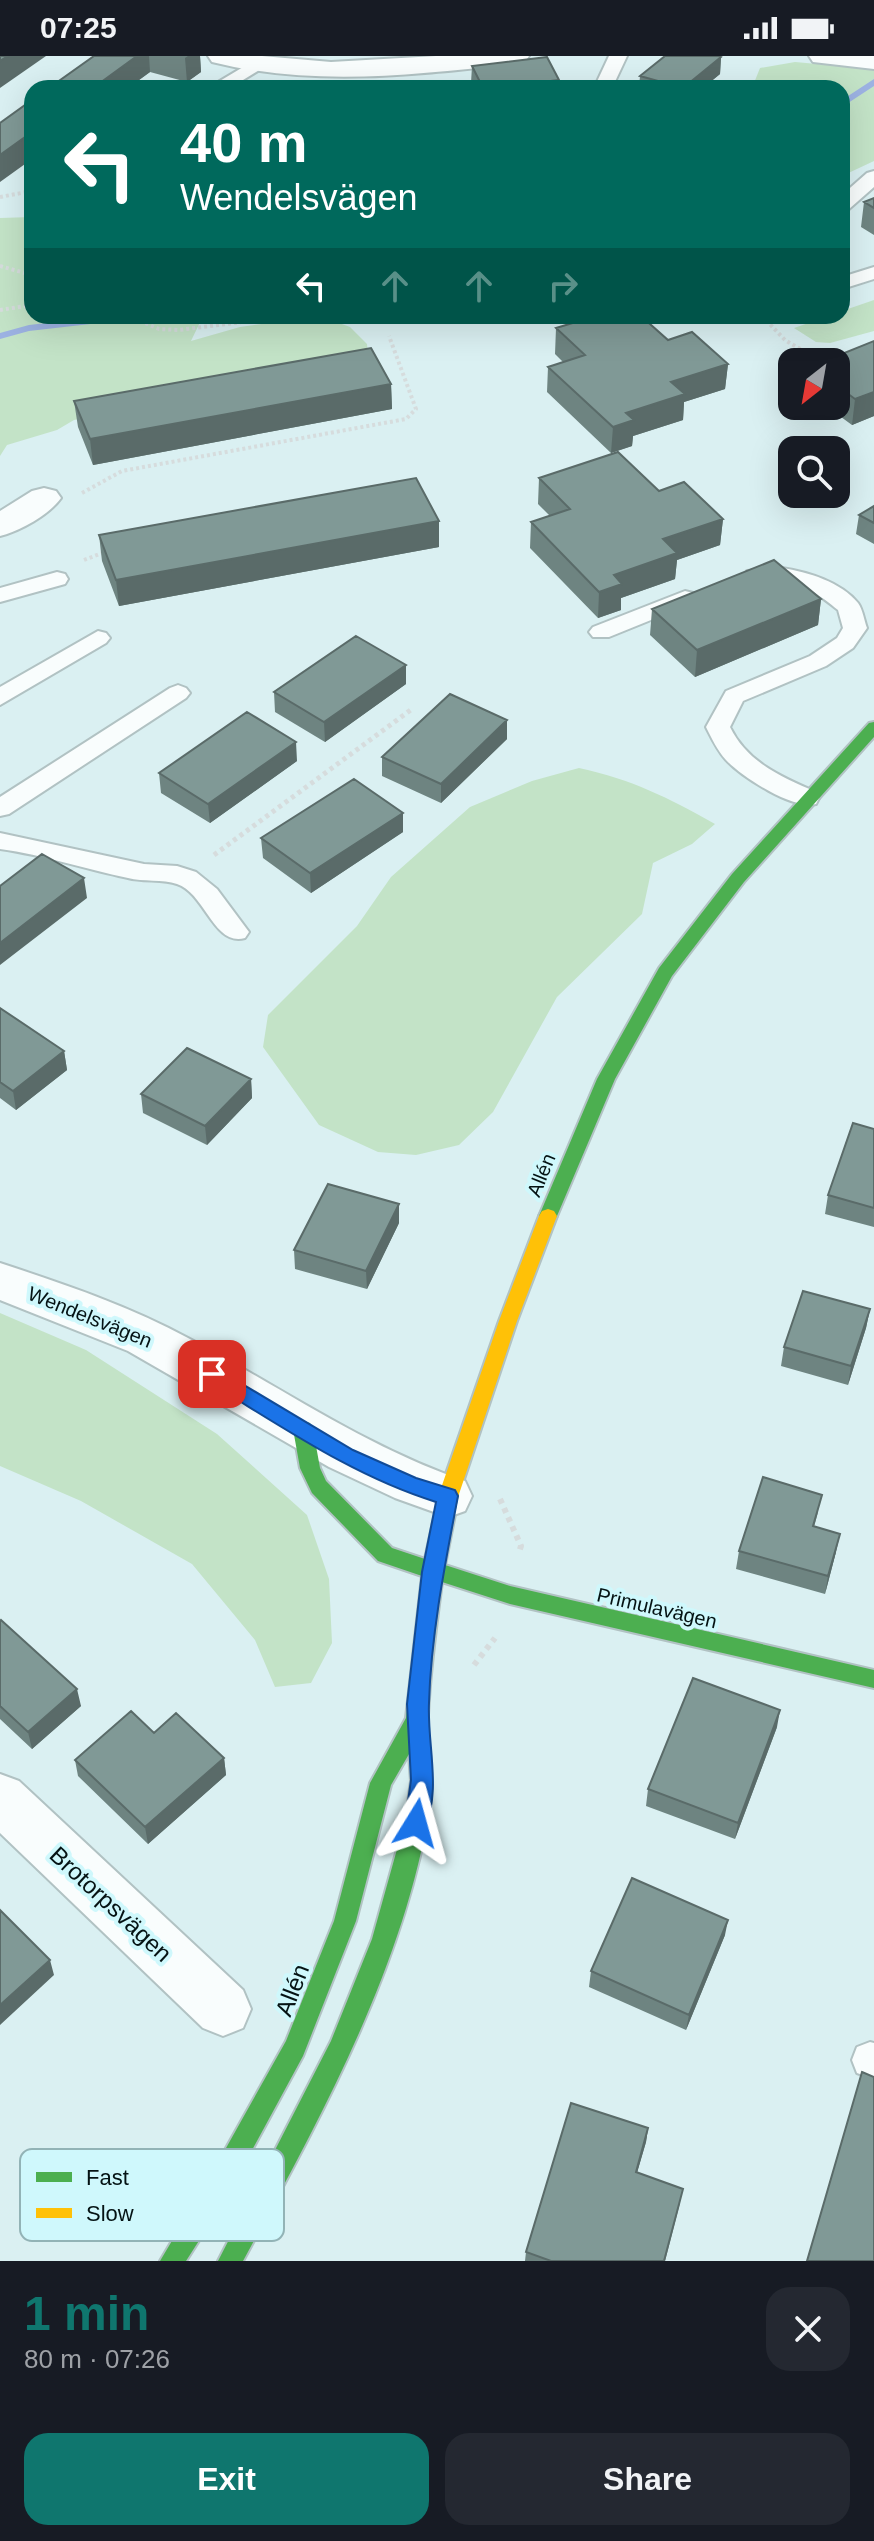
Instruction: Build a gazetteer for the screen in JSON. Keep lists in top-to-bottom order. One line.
{"streets":{"street":["Allén","Wendelsvägen","Primulavägen","Brotorpsvägen"]},"crossings":[["Allén","Wendelsvägen"],["Allén","Primulavägen"]],"legend":["Fast","Slow"],"north":"bottom left","page":{"status":"07:25","turn":["40 m","Wendelsvägen"],"heading":["1 min","80 m · 07:26"],"buttons":["Exit","Share"]}}
